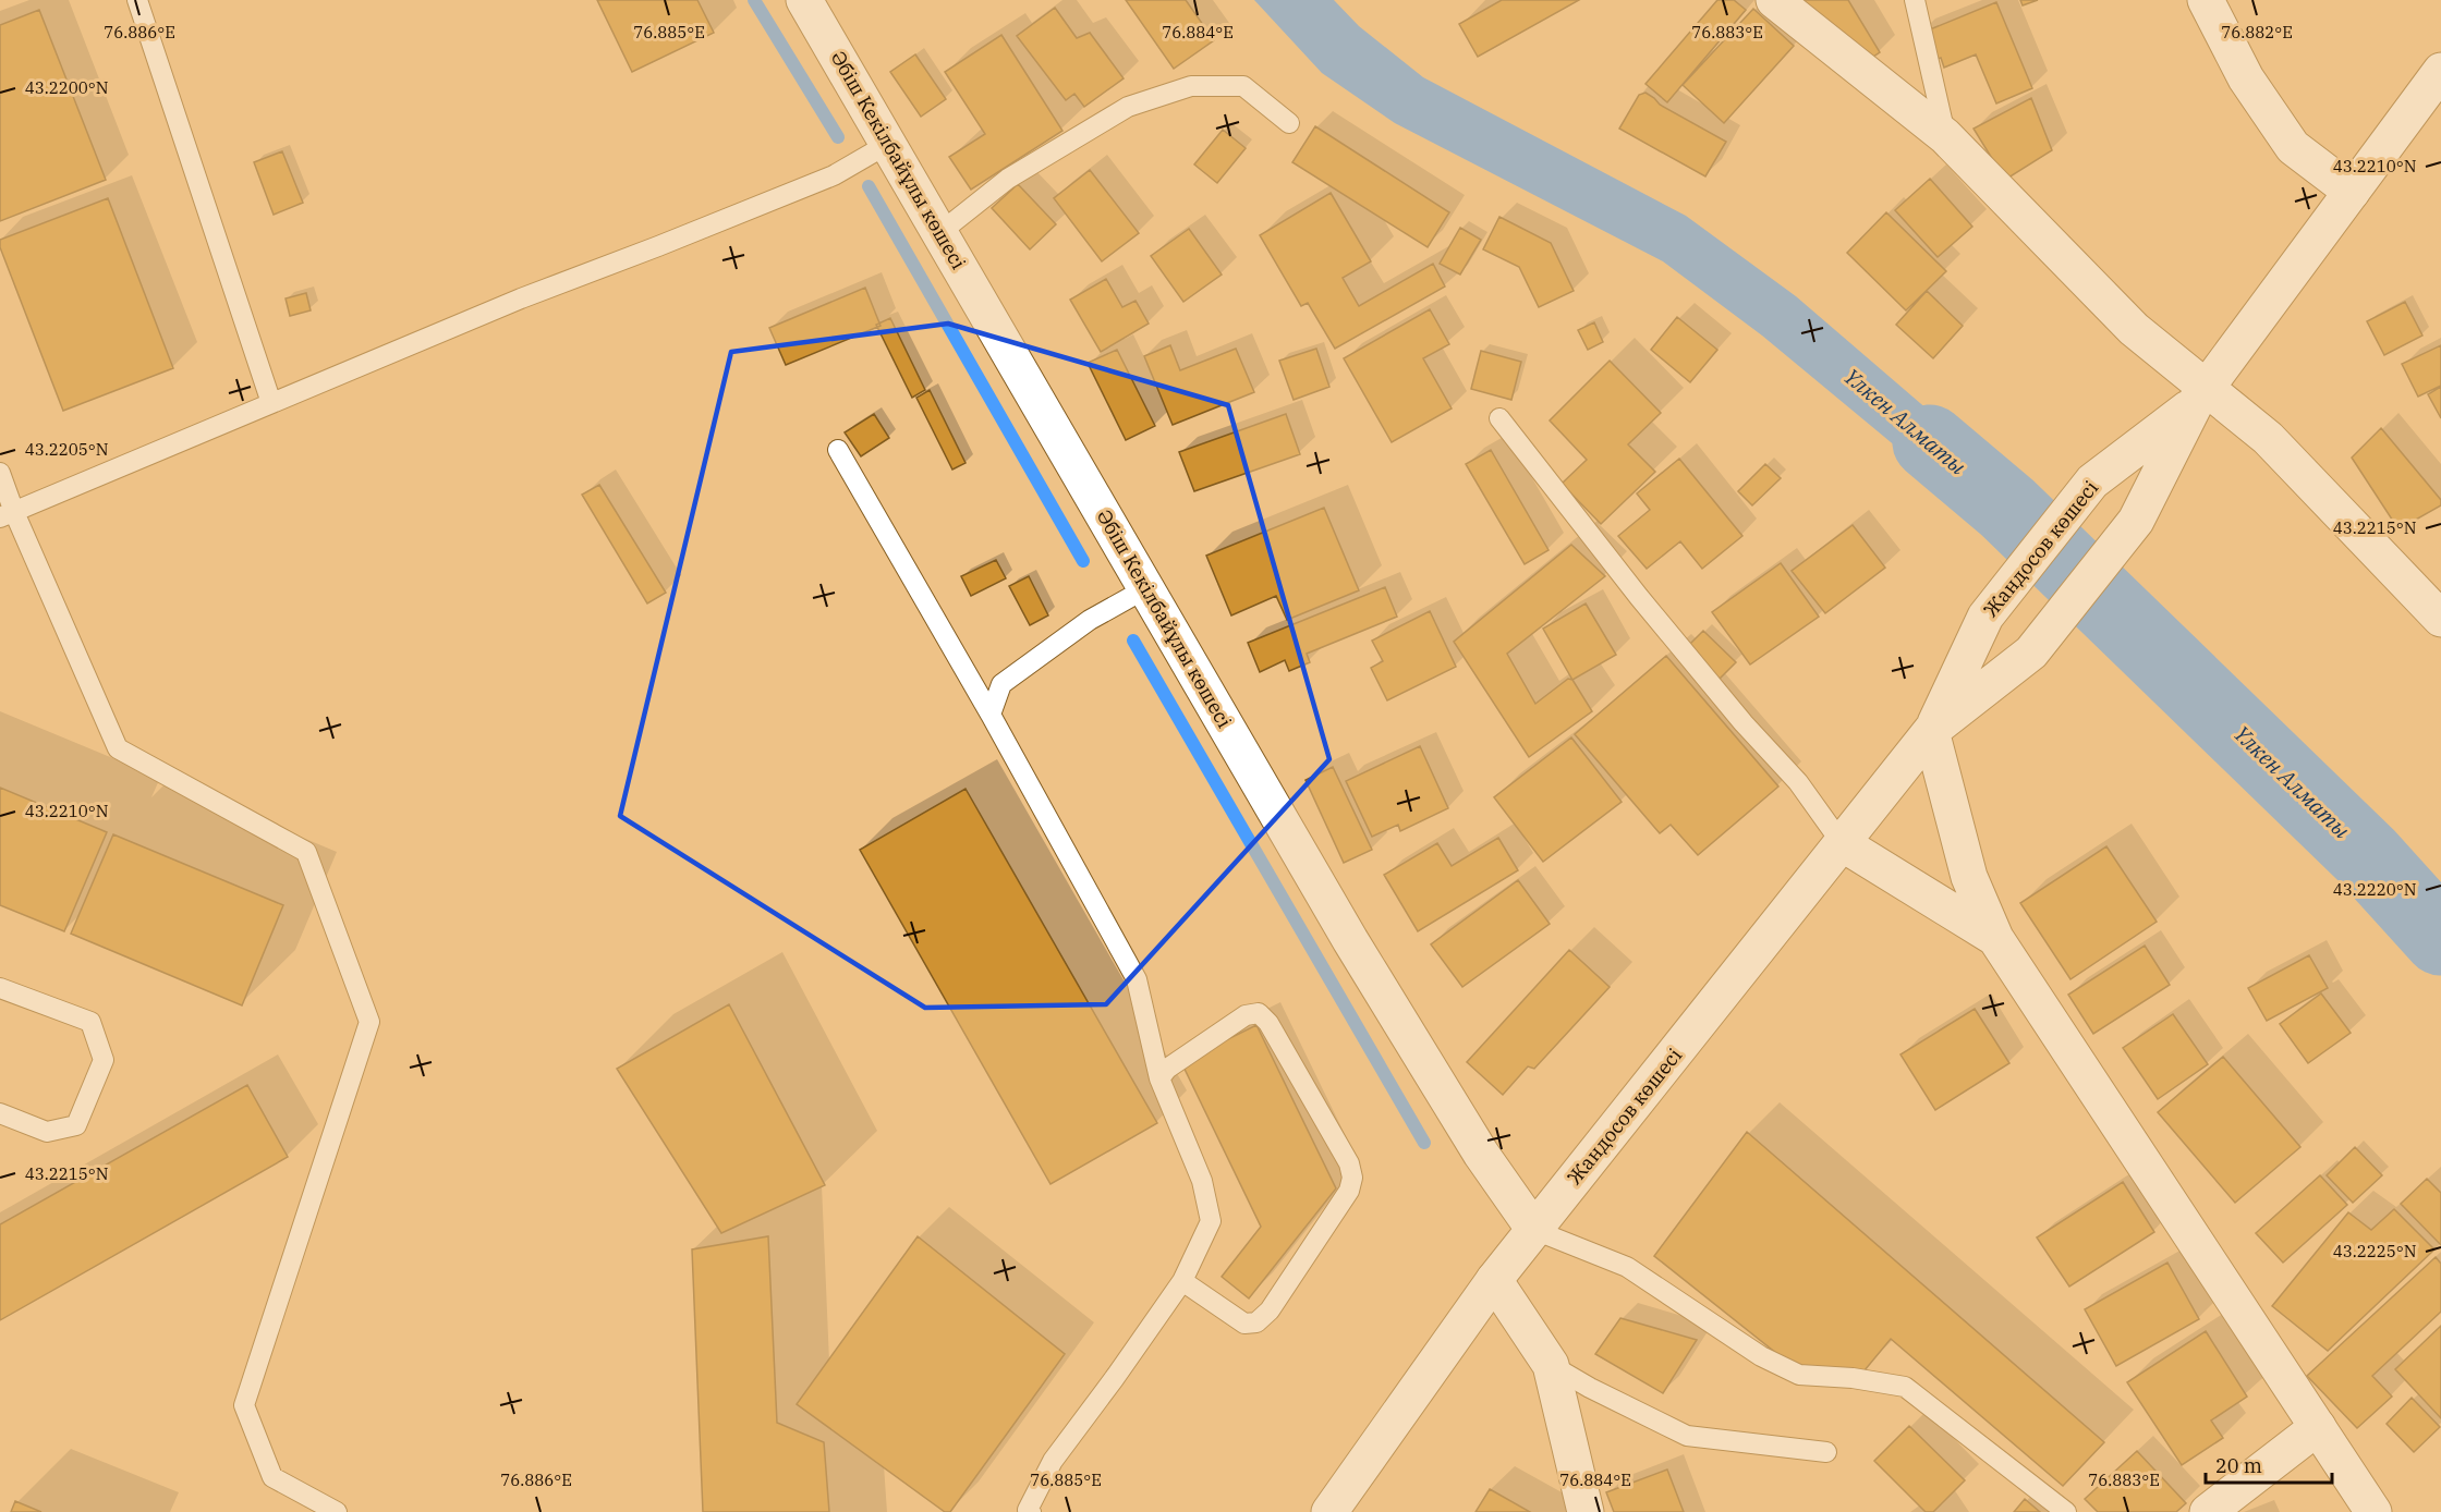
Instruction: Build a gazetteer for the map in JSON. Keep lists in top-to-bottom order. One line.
{"streets":{"street":["Әбіш Кекілбайұлы көшесі","Жандосов көшесі"]},"crossings":[["Әбіш Кекілбайұлы көшесі","Жандосов көшесі"]],"water":["Үлкен Алматы"],"scale_bar":"20 m","coordinates":["76.886°E","76.885°E","76.884°E","76.883°E","76.882°E","43.2200°N","43.2210°N","43.2205°N","43.2215°N","43.2220°N","43.2225°N"]}
